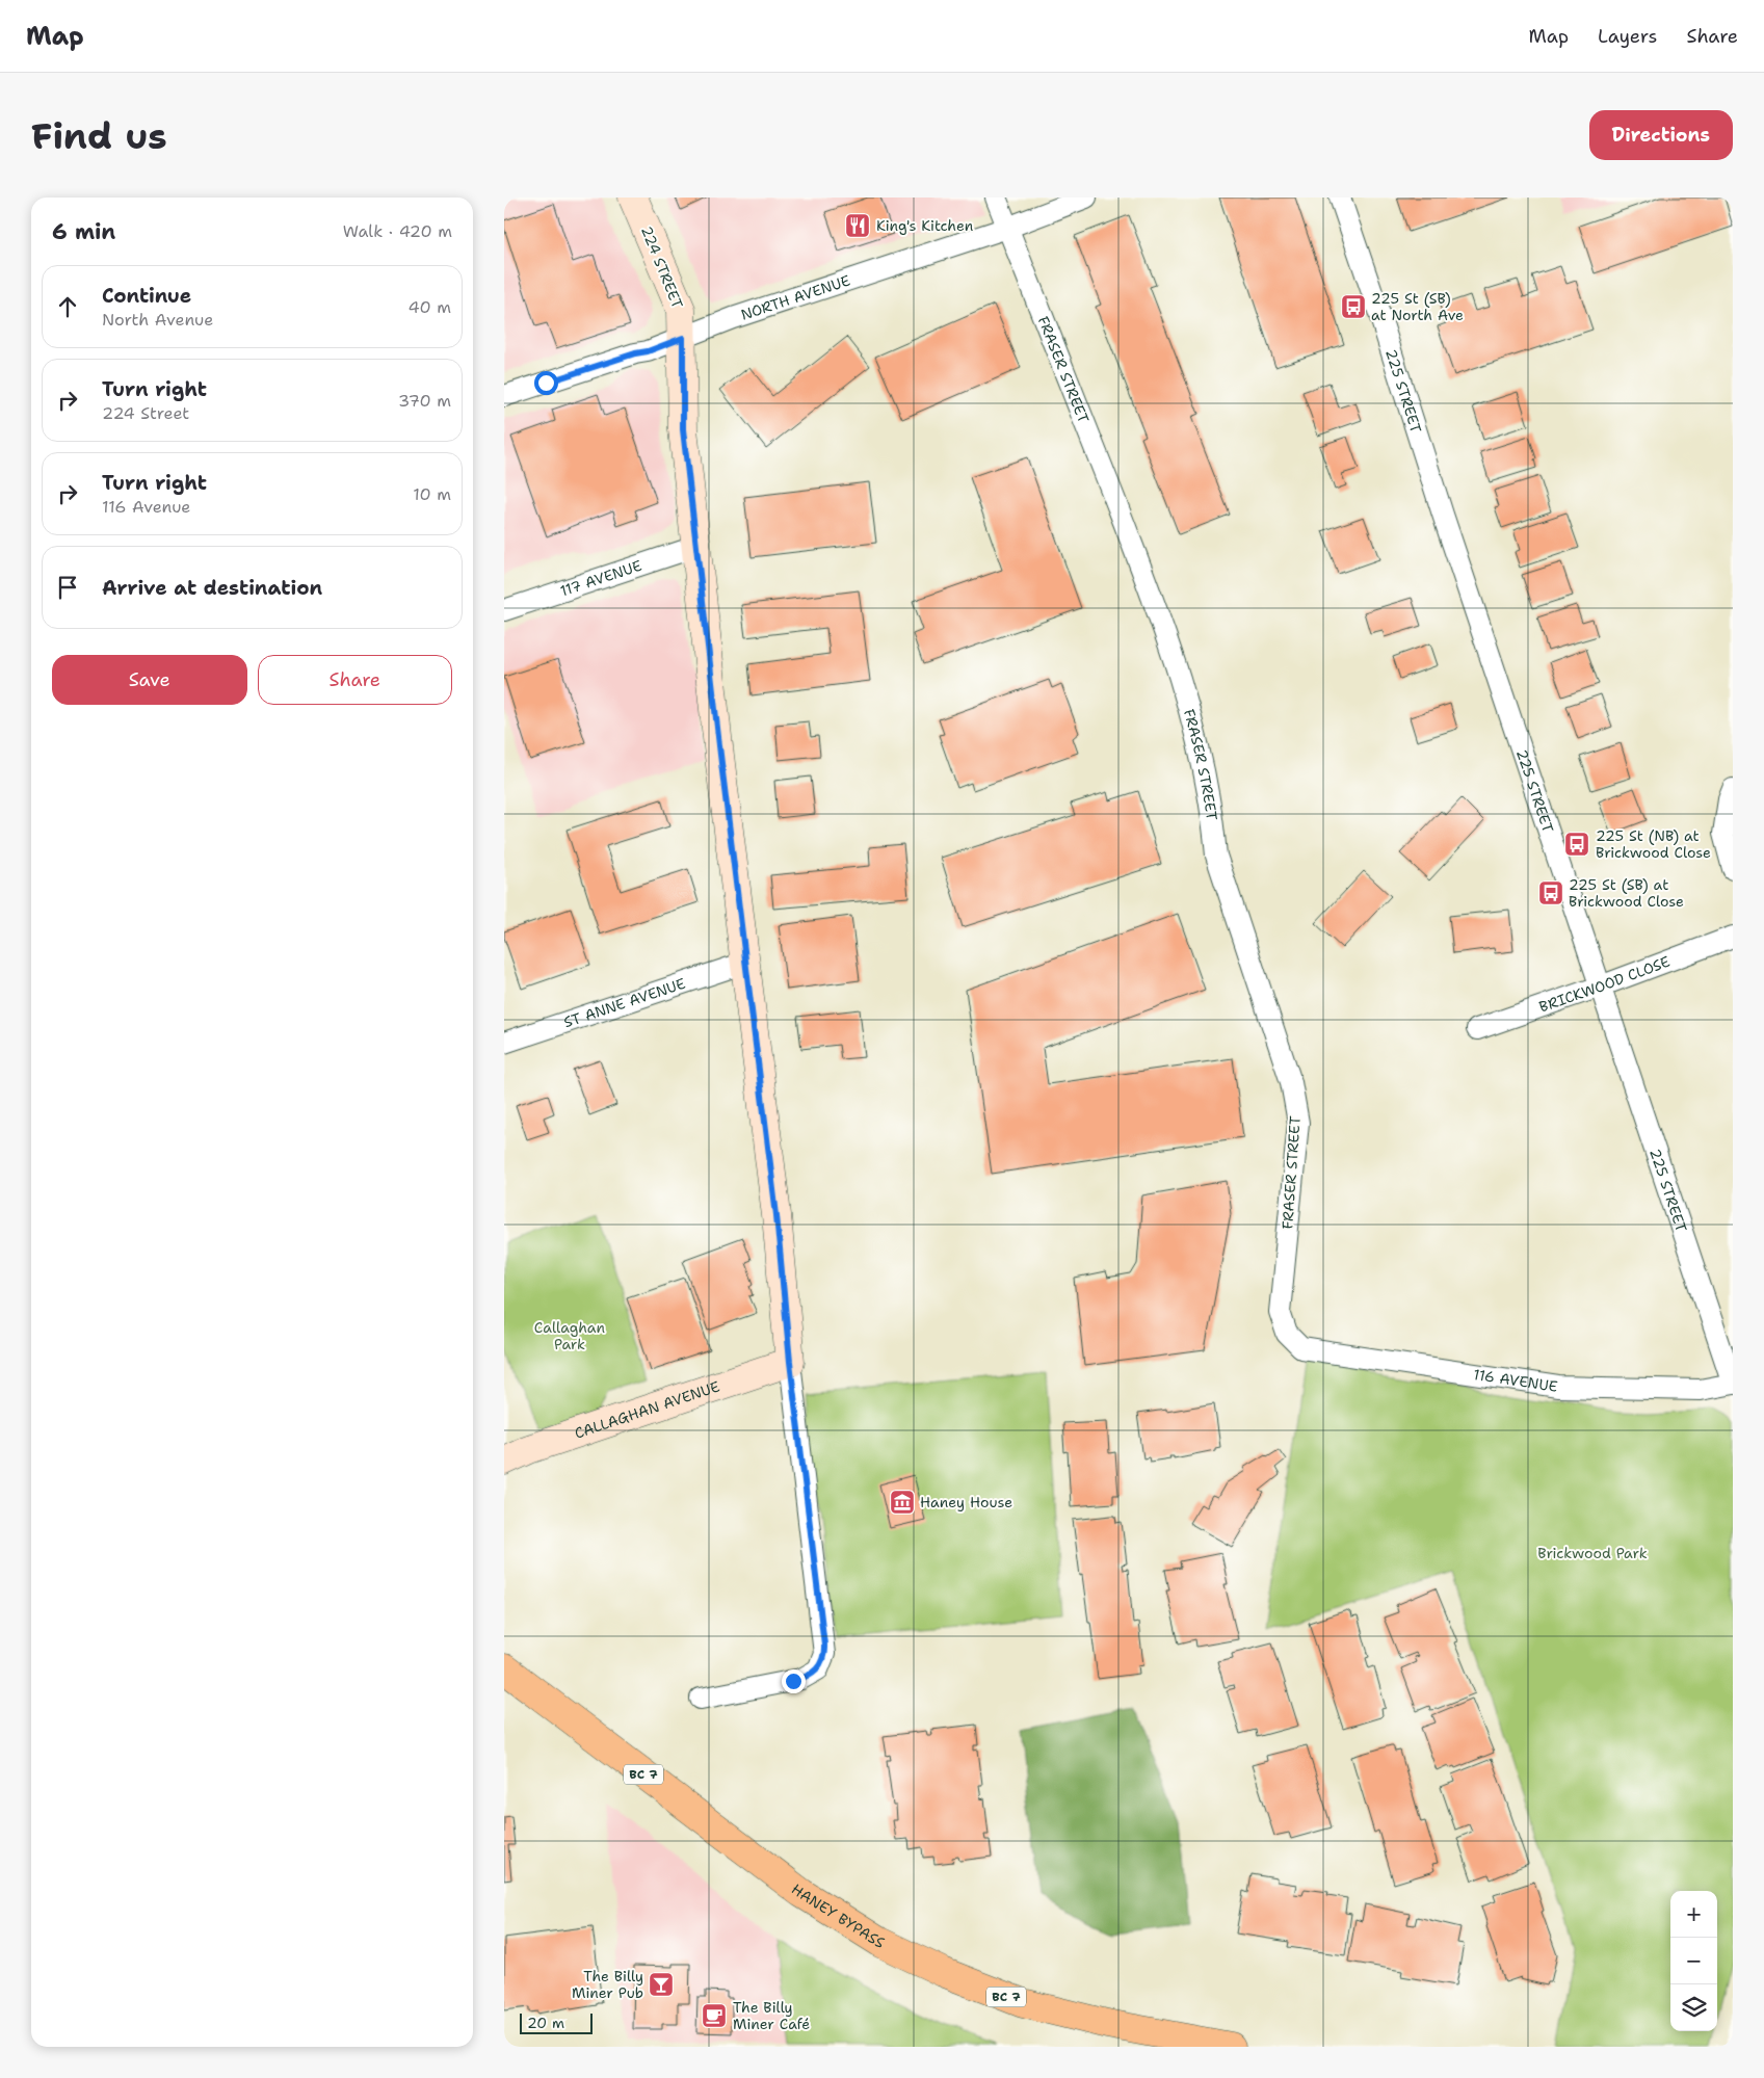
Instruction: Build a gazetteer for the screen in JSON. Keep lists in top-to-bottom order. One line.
{"streets":{"highway":["BC 7","HANEY BYPASS"],"street":["224 STREET","NORTH AVENUE","FRASER STREET","225 STREET","117 AVENUE","BRICKWOOD CLOSE","ST ANNE AVENUE","116 AVENUE","CALLAGHAN AVENUE"]},"crossings":[["224 STREET","NORTH AVENUE"],["224 STREET","117 AVENUE"],["224 STREET","ST ANNE AVENUE"],["224 STREET","CALLAGHAN AVENUE"],["NORTH AVENUE","FRASER STREET"],["FRASER STREET","116 AVENUE"],["225 STREET","BRICKWOOD CLOSE"],["225 STREET","116 AVENUE"]],"parks":["Callaghan Park","Brickwood Park"],"places":{"restaurant":["King's Kitchen"],"bus stop":["225 St (SB) at North Ave","225 St (NB) at Brickwood Close","225 St (SB) at Brickwood Close"],"museum":["Haney House"],"bar":["The Billy Miner Pub"],"cafe":["The Billy Miner Café"]},"scale_bar":"20 m","page":{"header":"Map","nav":["Map","Layers","Share"],"buttons":["Directions",["Save","Share"]],"title":"Find us","heading":["6 min","Walk · 420 m"],"list":[["Continue","North Avenue","40 m"],["Turn right","224 Street","370 m"],["Turn right","116 Avenue","10 m"],"Arrive at destination"],"map_buttons":["+","−"],"scale":"20 m"}}
